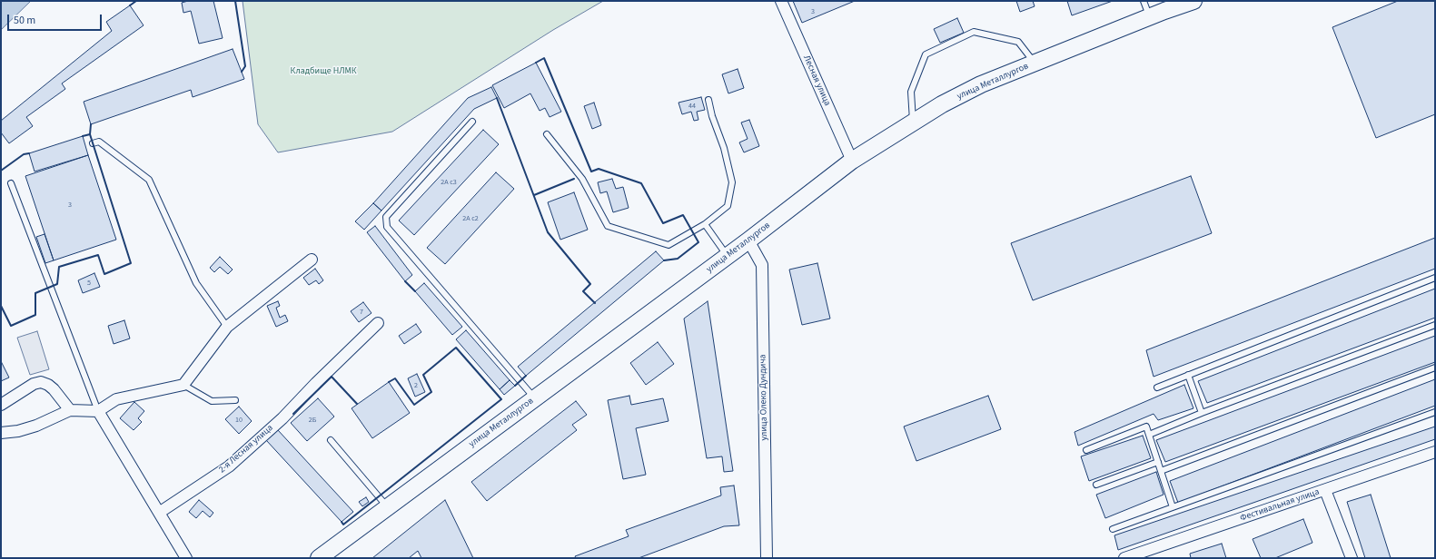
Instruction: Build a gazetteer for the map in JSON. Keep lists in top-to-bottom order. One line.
{"streets":{"main road":["улица Металлургов"],"street":["Лесная улица","улица Олеко Дундича","2-я Лесная улица","Фестивальная улица"]},"crossings":[["Лесная улица","улица Металлургов"],["улица Металлургов","улица Олеко Дундича"]],"parks":["Кладбище НЛМК"],"house_numbers":["3","44","2А с3","3","2А с2","5","7","2","10","2Б"],"scale_bar":"50 m"}
